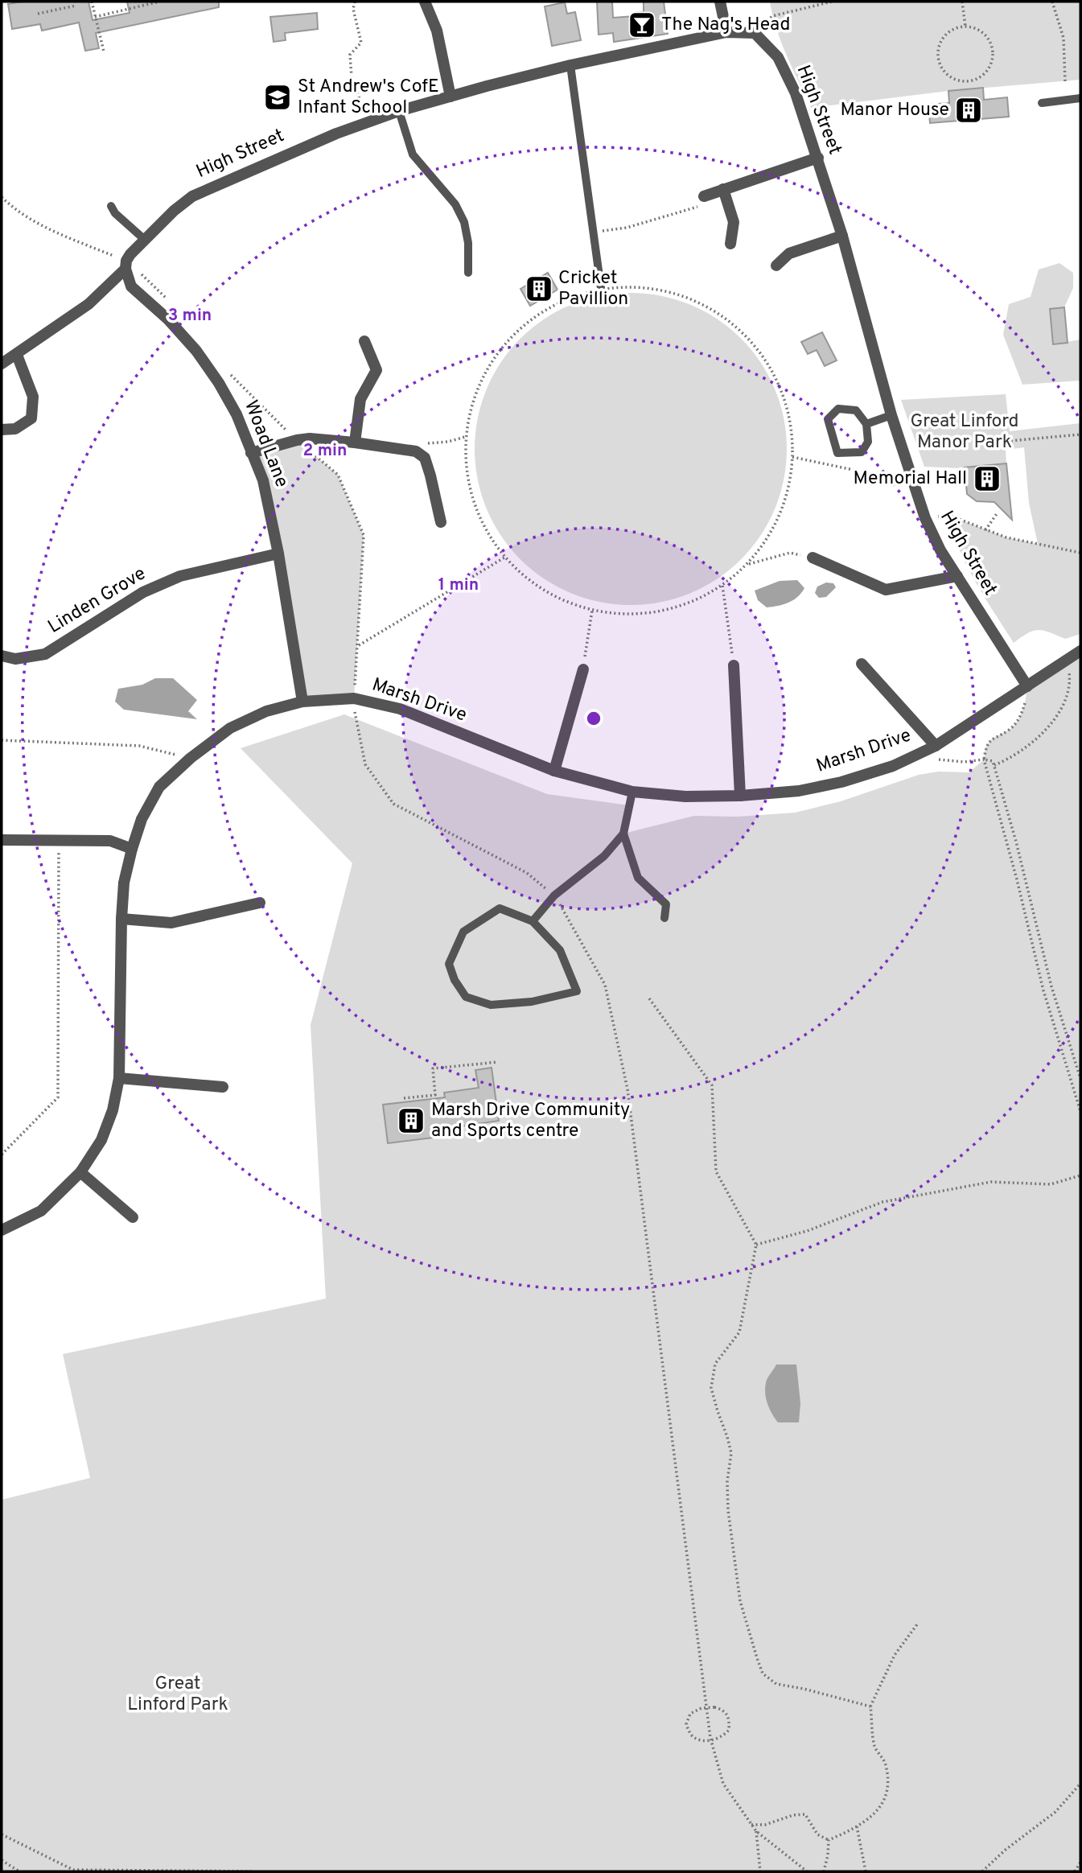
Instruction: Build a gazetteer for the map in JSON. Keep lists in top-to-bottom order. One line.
{"streets":{"street":["High Street","Woad Lane","Linden Grove","Marsh Drive"]},"crossings":[["High Street","Woad Lane"],["High Street","Marsh Drive"],["Woad Lane","Linden Grove"],["Woad Lane","Marsh Drive"]],"parks":["Great Linford Manor Park","Great Linford Park"],"places":{"bar":["The Nag's Head"],"school or university":["St Andrew's CofE Infant School"],"building":["Manor House","Cricket Pavillion","Memorial Hall","Marsh Drive Community and Sports centre"]},"rings":["3 min","2 min","1 min"]}
